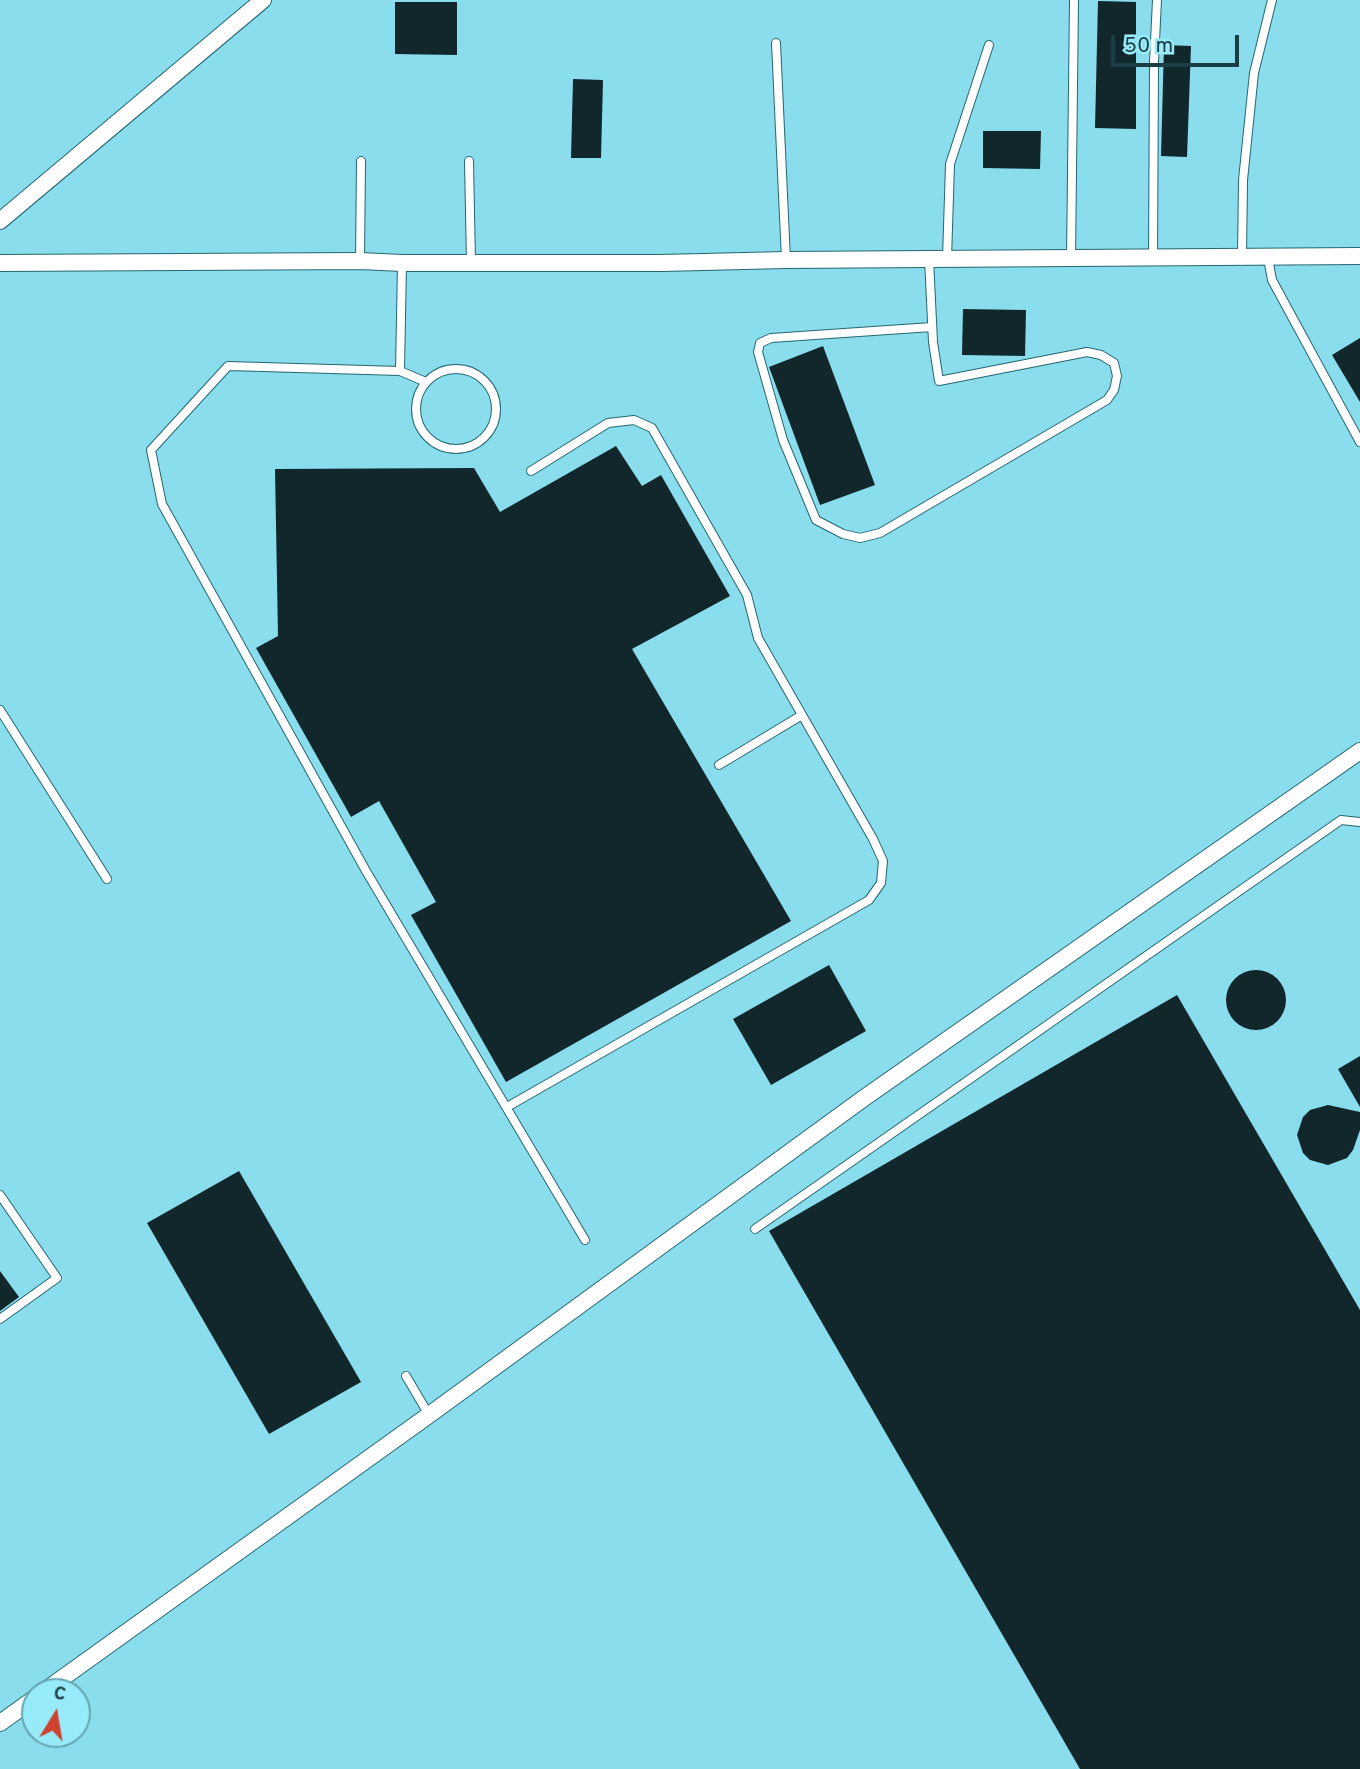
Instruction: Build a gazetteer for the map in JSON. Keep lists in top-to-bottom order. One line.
{"scale_bar":"50 m","north":"top"}
